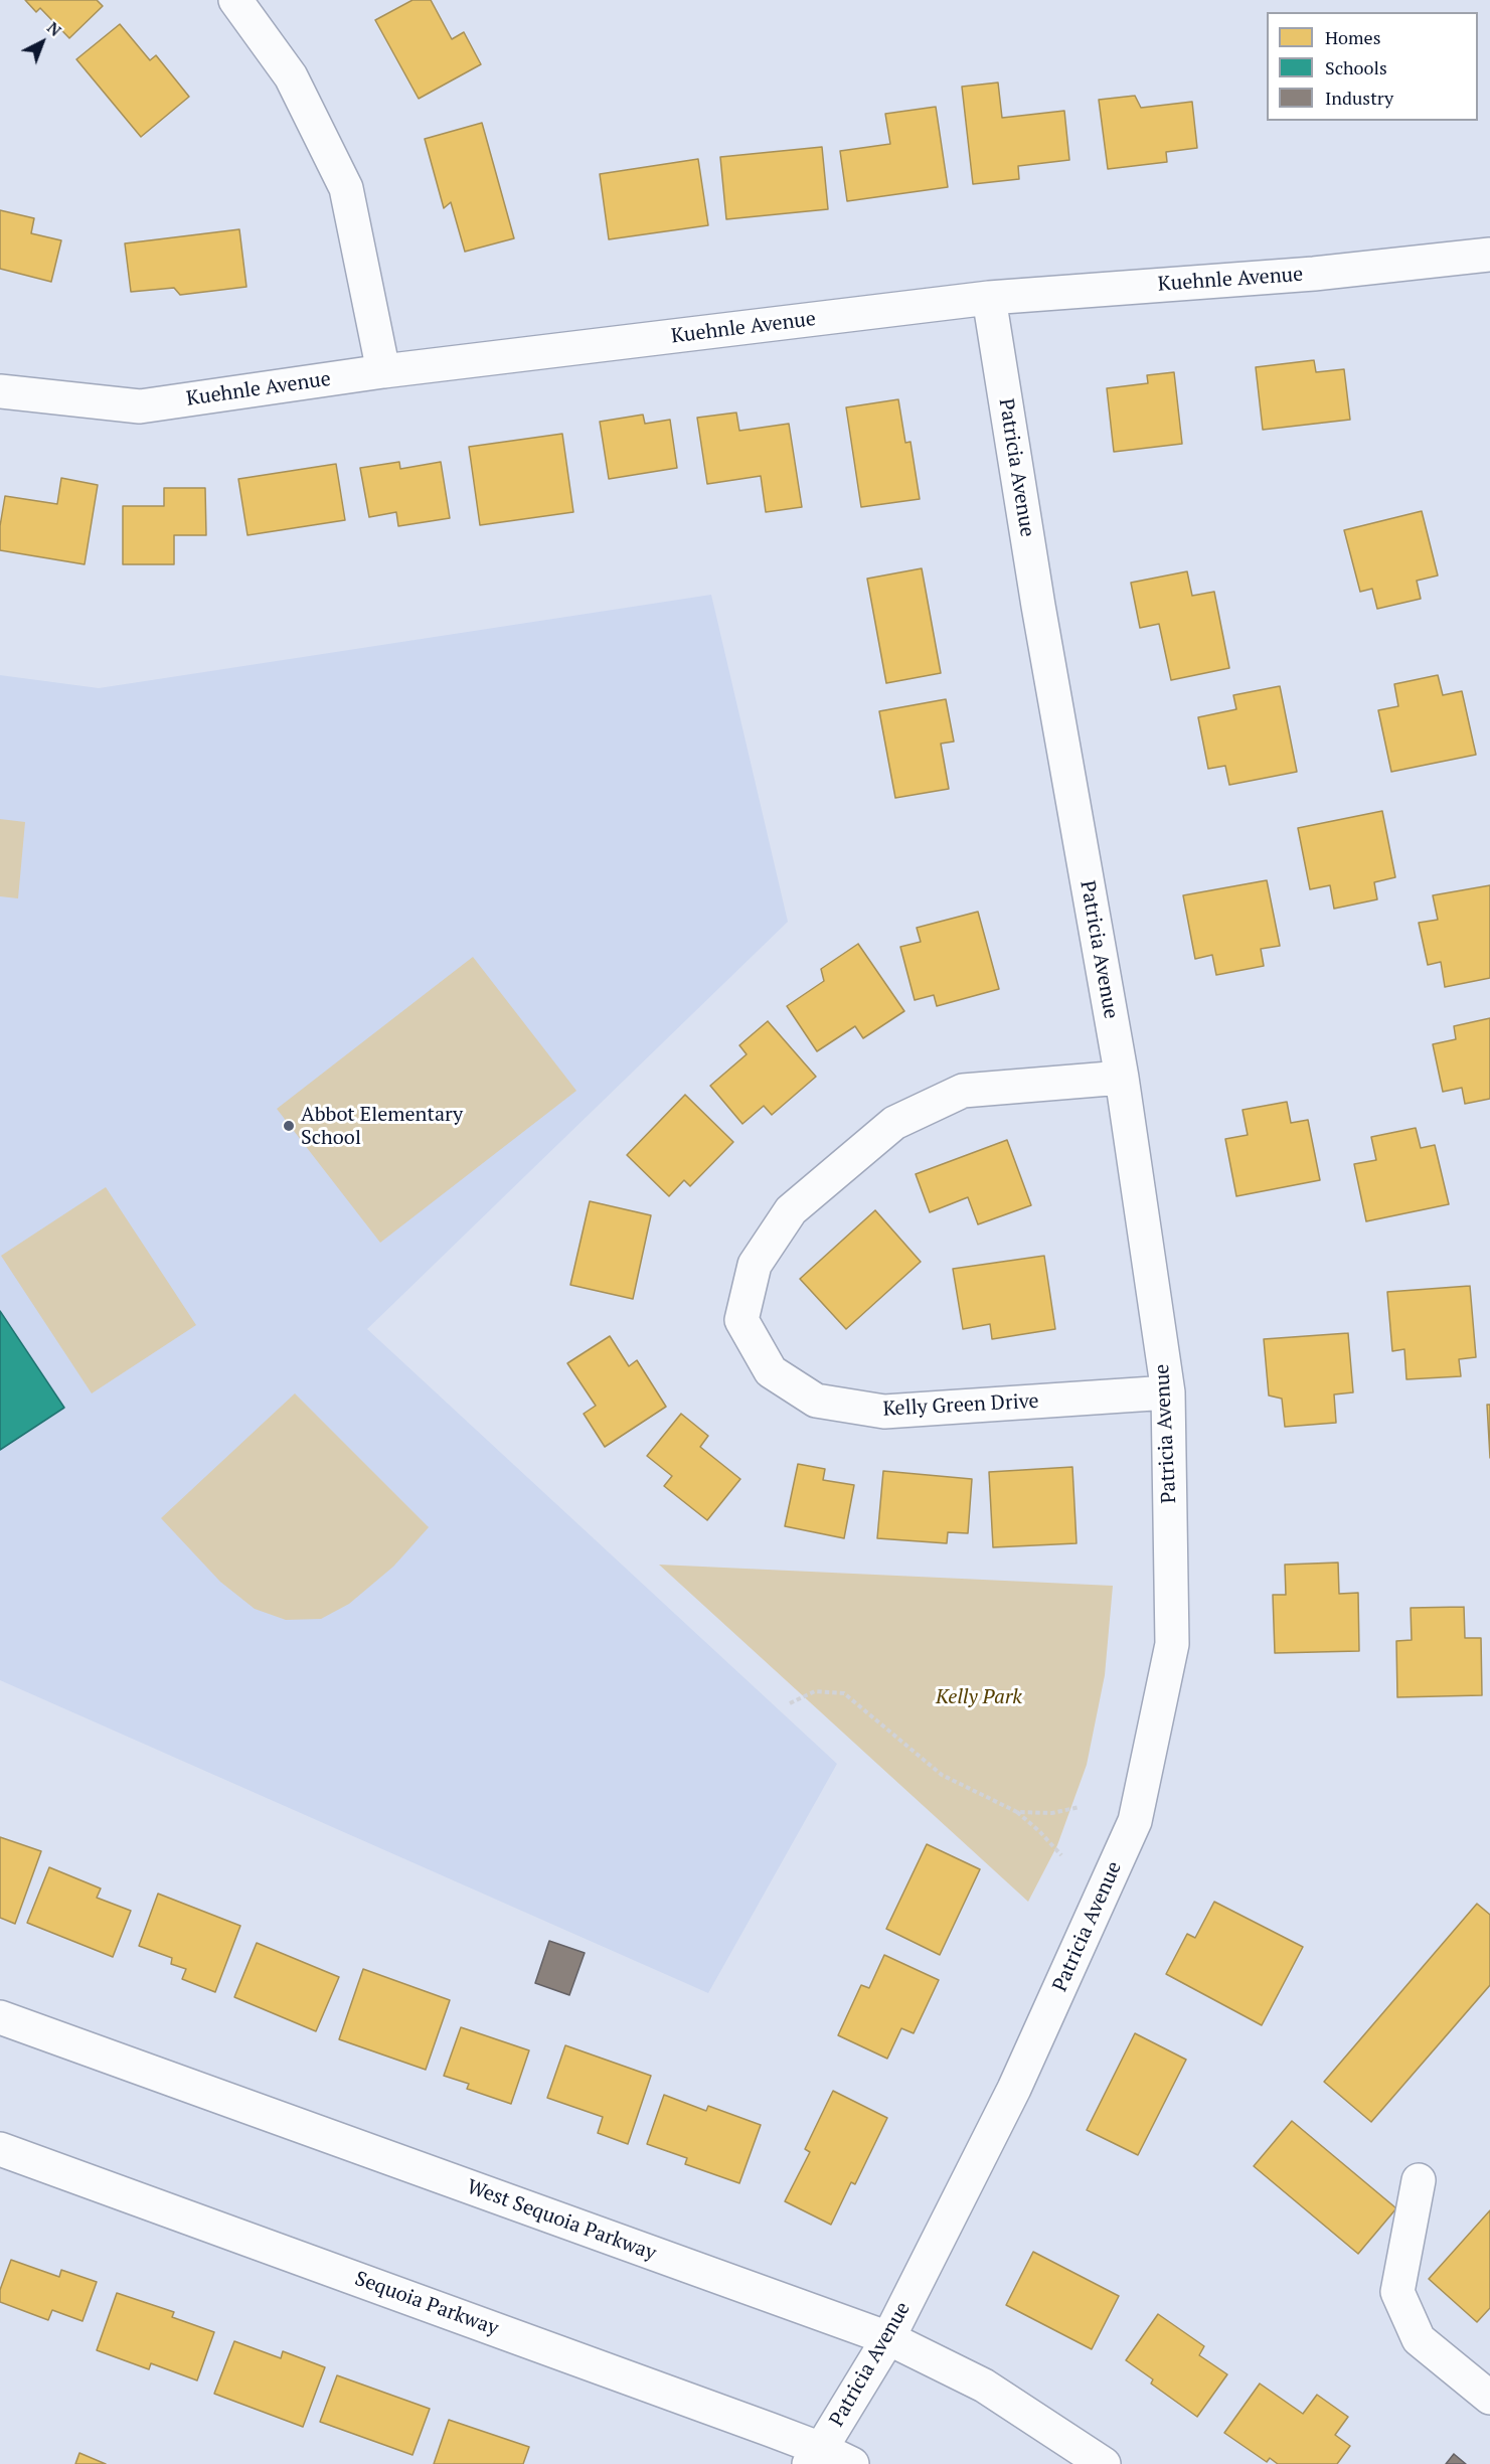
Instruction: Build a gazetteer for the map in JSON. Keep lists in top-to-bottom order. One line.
{"streets":{"street":["Kuehnle Avenue","Patricia Avenue","Kelly Green Drive","West Sequoia Parkway","Sequoia Parkway"]},"crossings":[["Kuehnle Avenue","Patricia Avenue"],["Patricia Avenue","Kelly Green Drive"],["Patricia Avenue","West Sequoia Parkway"],["Patricia Avenue","Sequoia Parkway"]],"parks":["Kelly Park"],"places":["Abbot Elementary School"],"legend":["Homes","Schools","Industry"],"north":"top right"}
